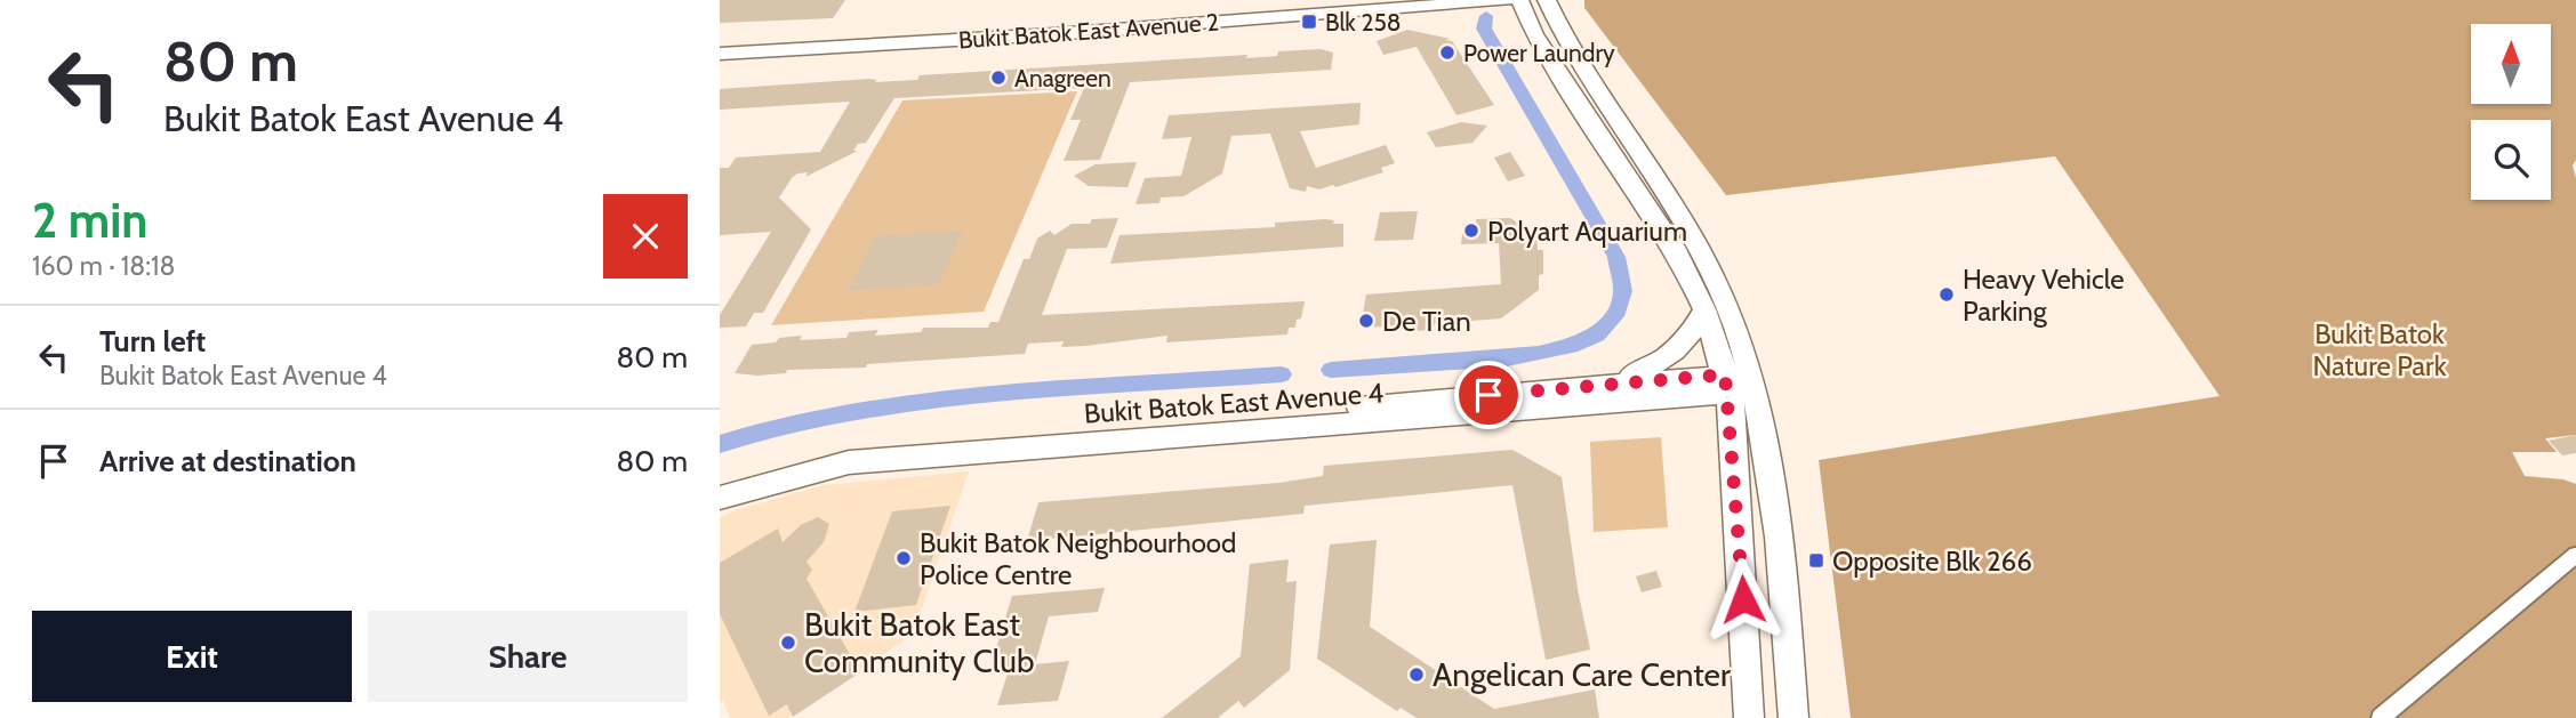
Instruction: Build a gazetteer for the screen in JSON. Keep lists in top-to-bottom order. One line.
{"streets":{"street":["Bukit Batok East Avenue 2","Bukit Batok East Avenue 4"]},"parks":["Bukit Batok Nature Park"],"places":{"transit":["Blk 258","Opposite Blk 266"],"other":["Power Laundry","Anagreen","Polyart Aquarium","Heavy Vehicle Parking","De Tian","Bukit Batok Neighbourhood Police Centre","Bukit Batok East Community Club","Angelican Care Center"]},"north":"top","page":{"turn":["80 m","Bukit Batok East Avenue 4"],"heading":["2 min","160 m · 18:18"],"list":[{"name":"Turn left","note":"Bukit Batok East Avenue 4","value":"80 m"},{"name":"Arrive at destination","value":"80 m"}],"buttons":["Exit","Share"]}}
